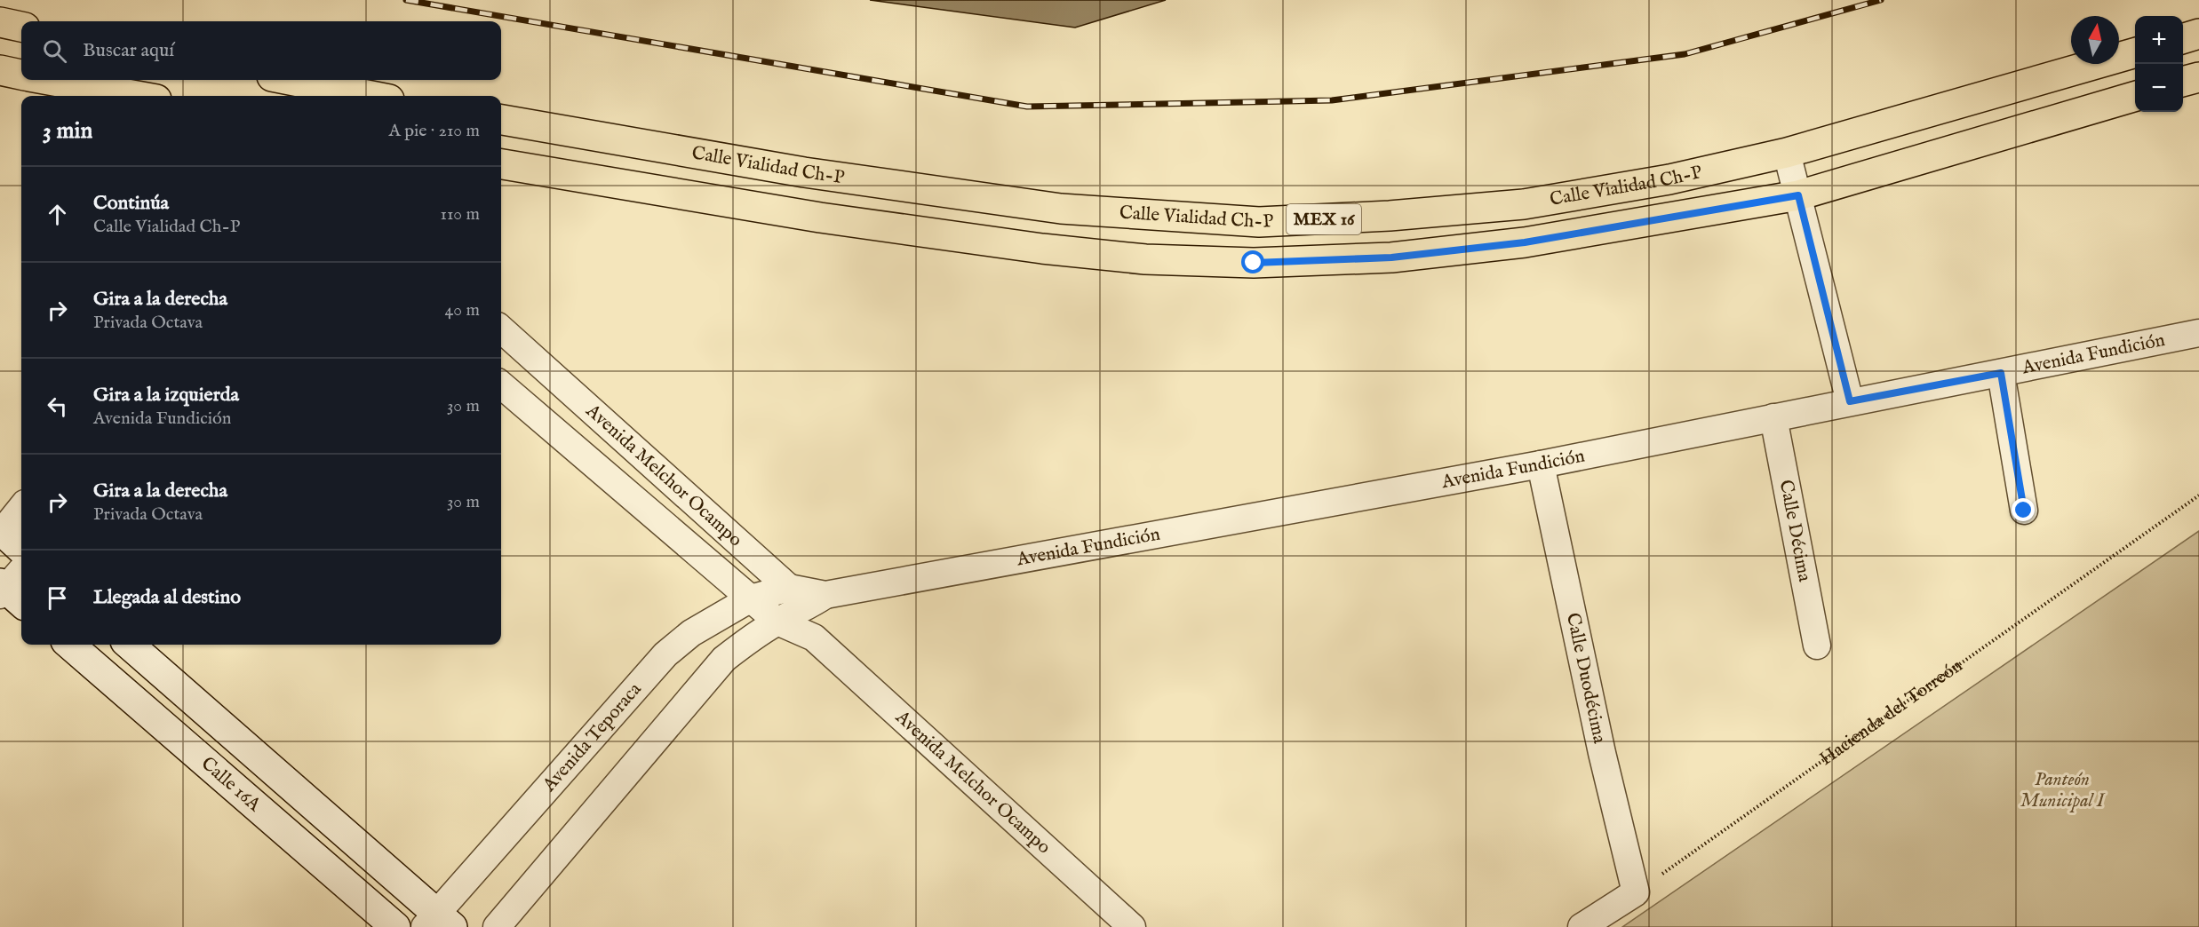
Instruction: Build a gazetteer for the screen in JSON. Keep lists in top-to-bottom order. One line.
{"streets":{"main road":["Calle Vialidad Ch-P","MEX 16","Calle 16A"],"street":["Avenida Fundición","Avenida Melchor Ocampo","Calle Décima","Calle Duodécima","Avenida Teporaca"],"path":["Hacienda del Torreón"]},"crossings":[["Avenida Fundición","Avenida Melchor Ocampo"],["Avenida Fundición","Calle Décima"],["Avenida Fundición","Calle Duodécima"],["Avenida Fundición","Avenida Teporaca"],["Avenida Melchor Ocampo","Avenida Teporaca"],["Calle Duodécima","Hacienda del Torreón"],["Avenida Teporaca","Calle 16A"]],"parks":["Panteón Municipal I"],"north":"top","page":{"map_buttons":["+","−"],"search":"Buscar aquí","heading":["3 min","A pie · 210 m"],"list":[["Continúa","Calle Vialidad Ch-P","110 m"],["Gira a la derecha","Privada Octava","40 m"],["Gira a la izquierda","Avenida Fundición","30 m"],["Gira a la derecha","Privada Octava","30 m"],"Llegada al destino"]}}
